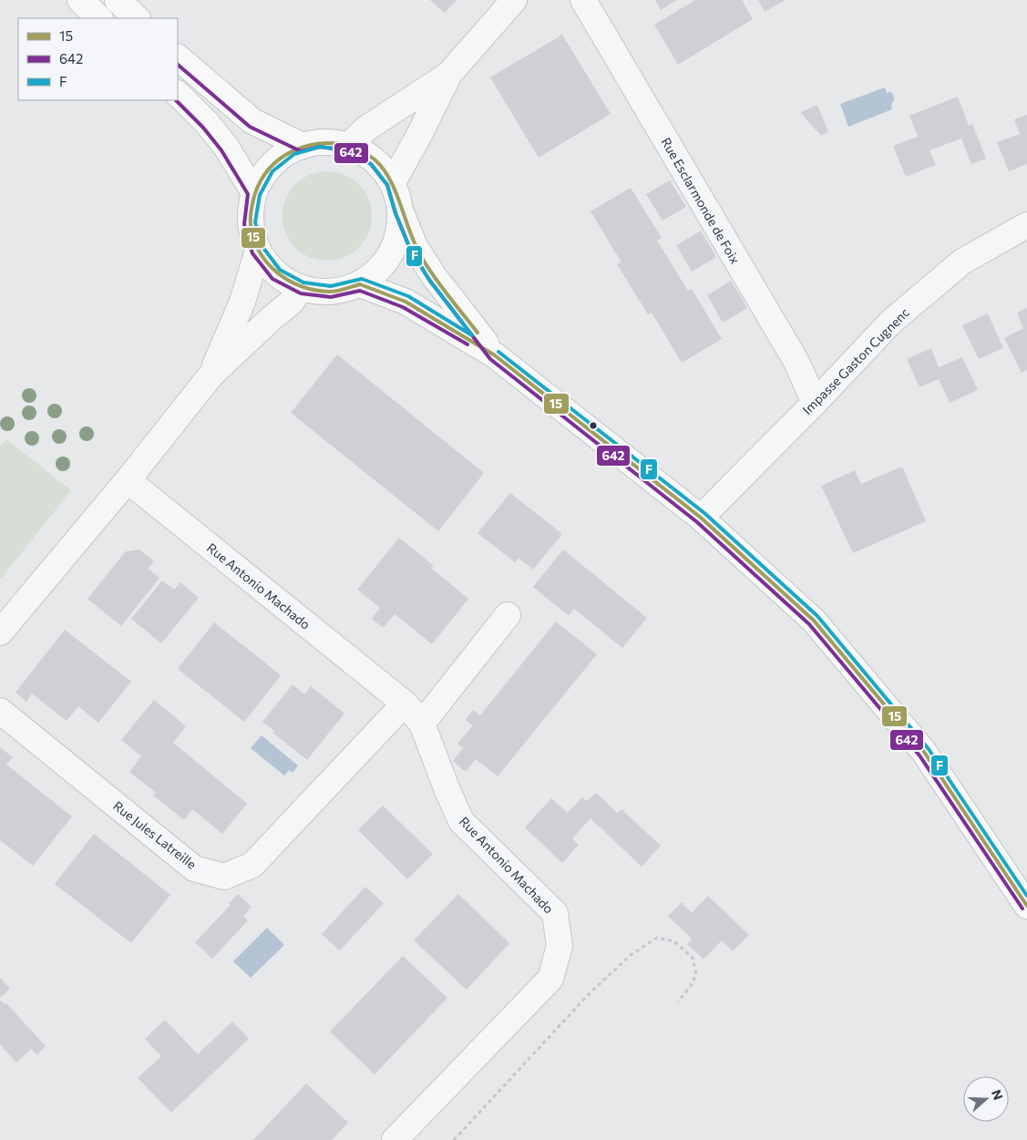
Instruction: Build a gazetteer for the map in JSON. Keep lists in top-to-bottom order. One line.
{"streets":{"street":["Rue Esclarmonde de Foix","Impasse Gaston Cugnenc","Rue Antonio Machado","Rue Jules Latreille"]},"crossings":[["Rue Esclarmonde de Foix","Impasse Gaston Cugnenc"],["Rue Antonio Machado","Rue Jules Latreille"]],"lines":["transit line 642","transit line 15","transit line F"],"legend":["15","642","F"],"north":"right"}
